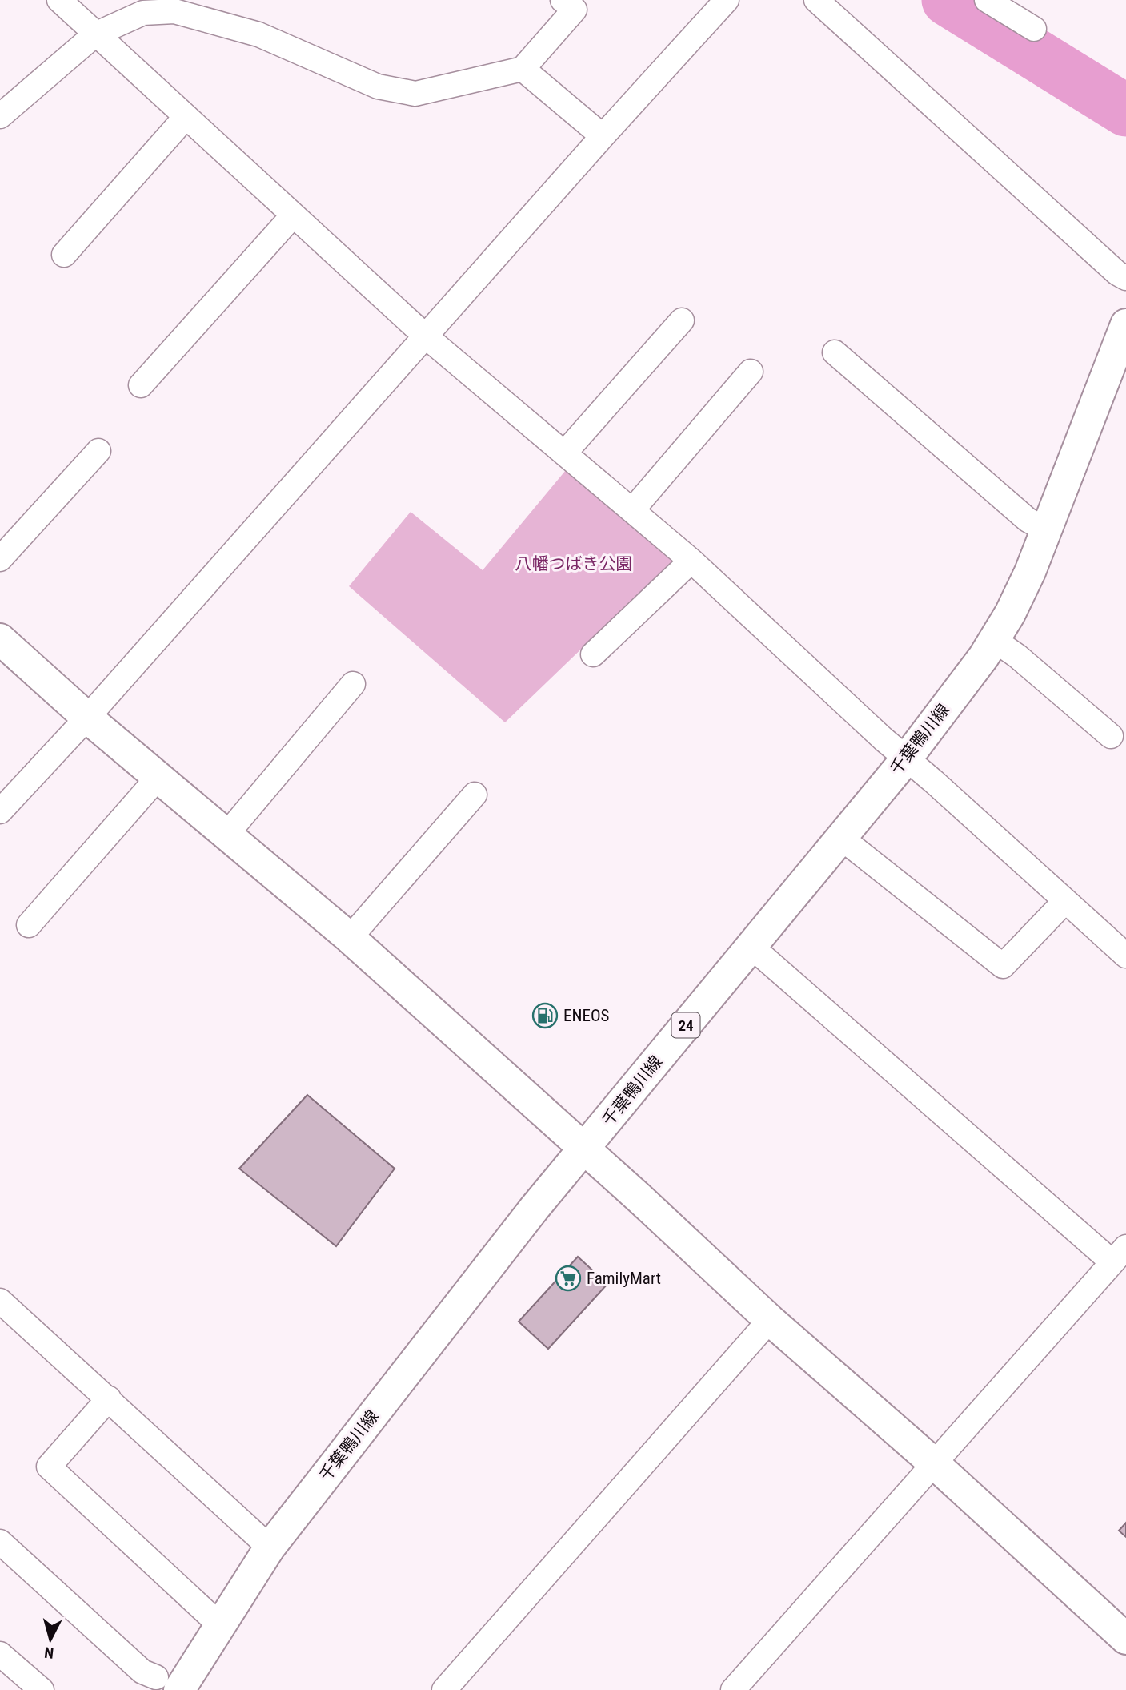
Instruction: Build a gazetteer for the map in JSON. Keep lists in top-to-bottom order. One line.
{"streets":{"main road":["千葉鴨川線","24"]},"parks":["八幡つばき公園"],"places":{"fuel station":["ENEOS"],"supermarket":["FamilyMart"]},"north":"bottom"}
